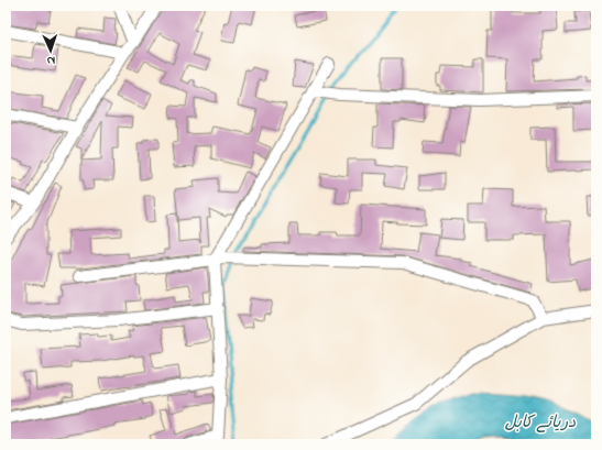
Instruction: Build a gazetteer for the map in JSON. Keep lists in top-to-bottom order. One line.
{"water":["دریائے کابل"],"north":"bottom"}
